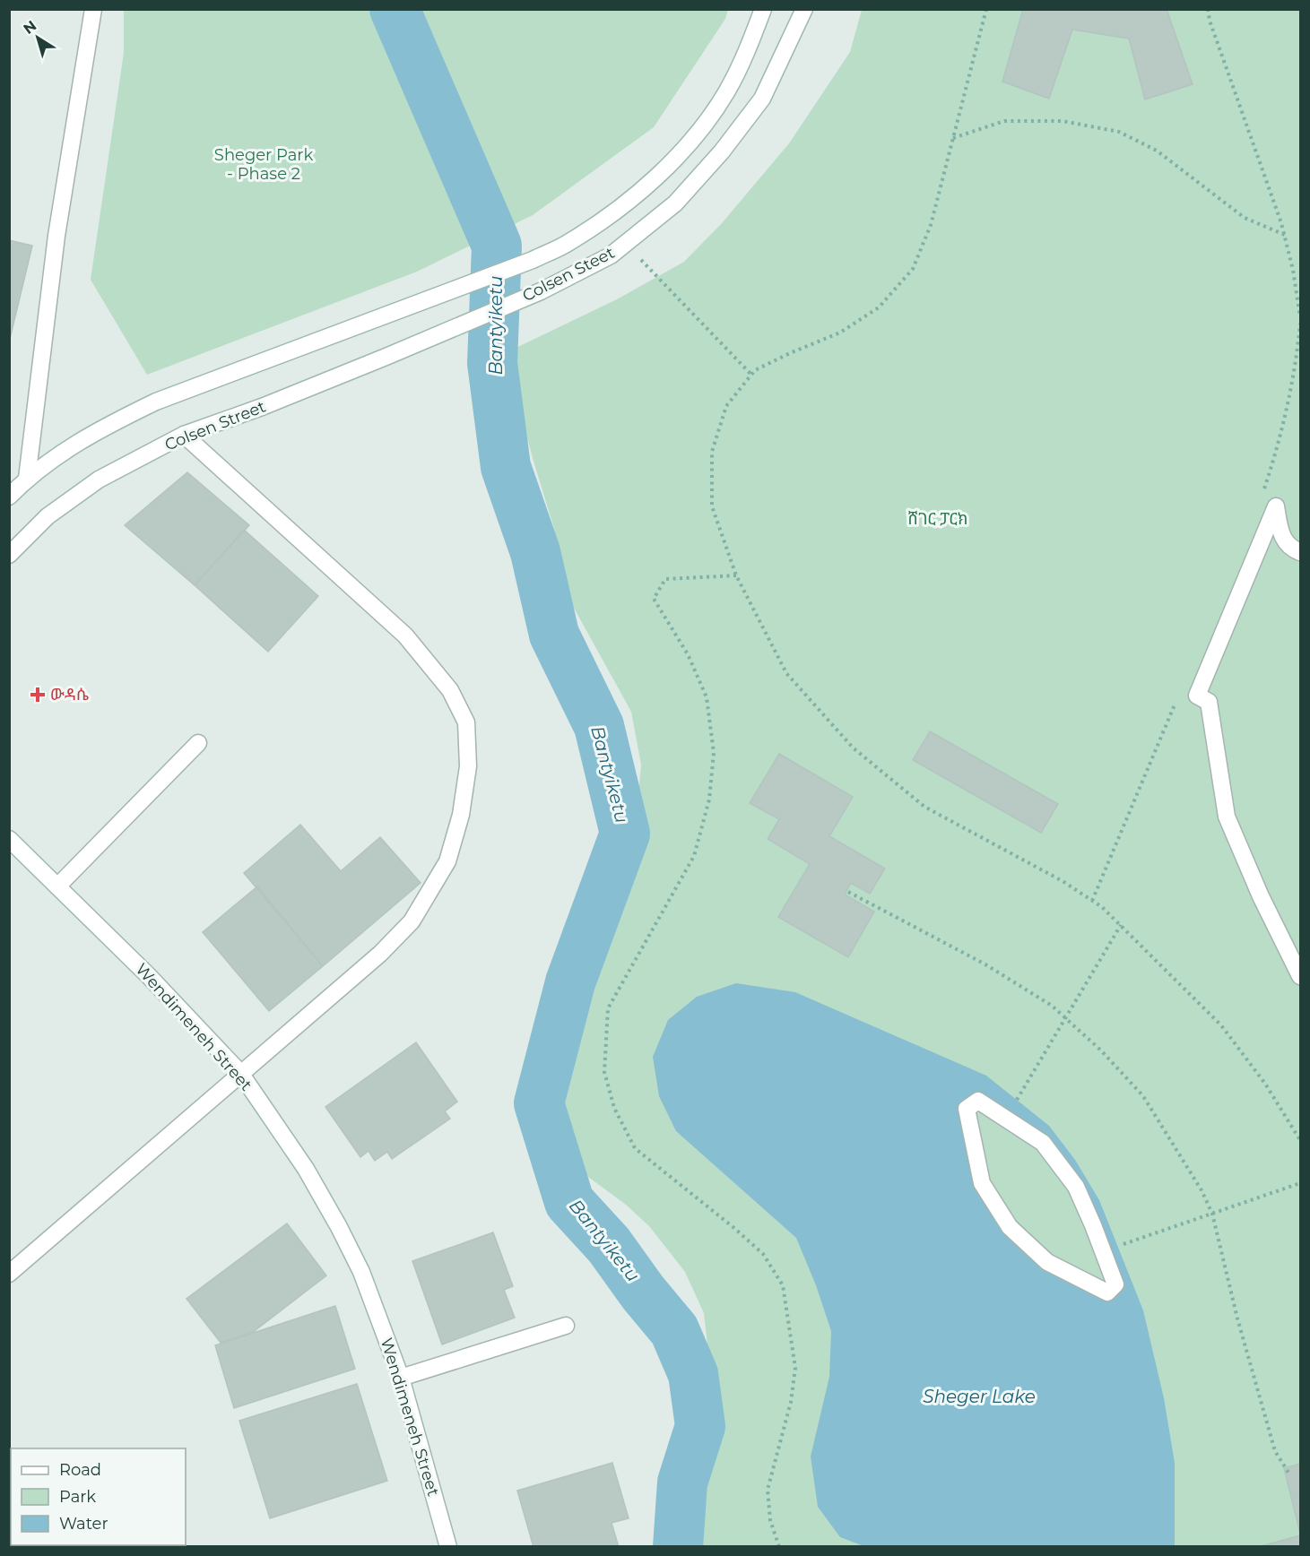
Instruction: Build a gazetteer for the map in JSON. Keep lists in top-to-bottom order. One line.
{"streets":{"street":["Colsen Steet","Colsen Street","Wendimeneh Street"]},"crossings":[["Colsen Steet","Colsen Street"]],"water":["Bantyiketu","Sheger Lake"],"parks":["Sheger Park - Phase 2","ሸገር ፓርክ"],"places":{"health":["ውዳሴ"]},"legend":["Road","Park","Water"],"north":"top left"}
